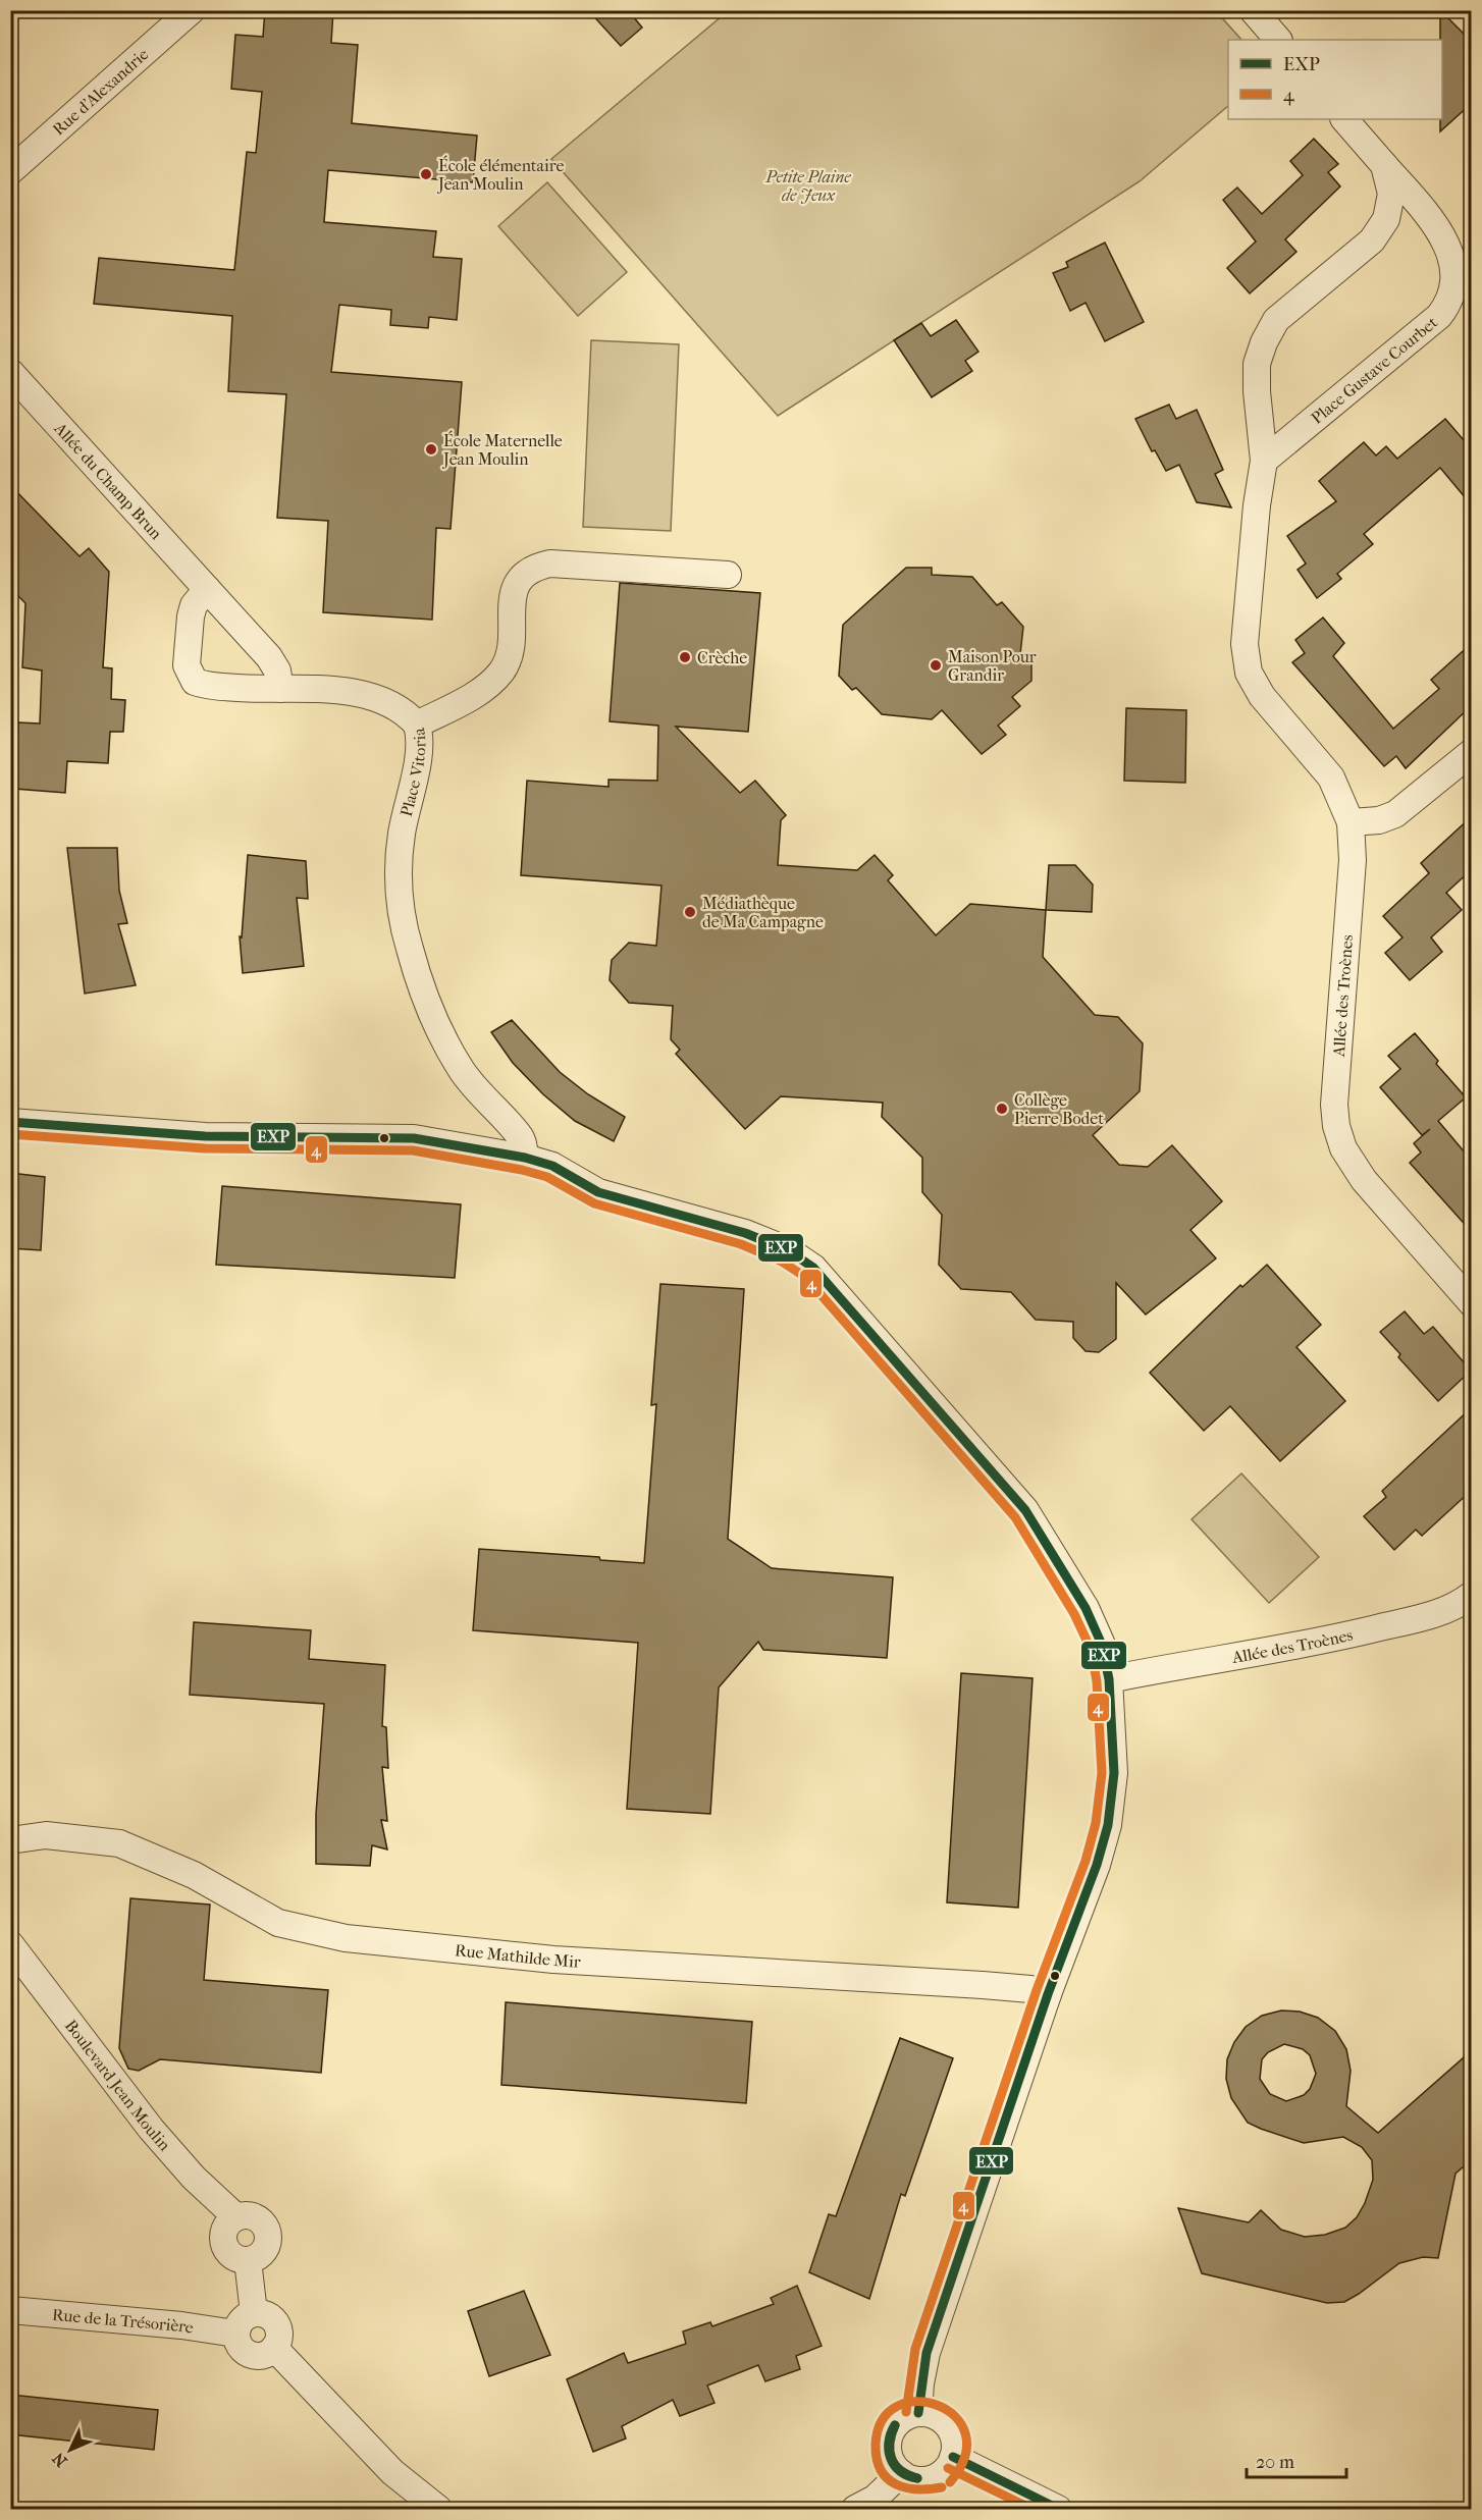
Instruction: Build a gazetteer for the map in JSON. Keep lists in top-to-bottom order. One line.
{"streets":{"street":["Rue d'Alexandrie","Place Gustave Courbet","Allée du Champ Brun","Place Vitoria","Allée des Troènes","Rue Mathilde Mir","Boulevard Jean Moulin","Rue de la Trésorière"]},"crossings":[["Place Gustave Courbet","Allée des Troènes"],["Boulevard Jean Moulin","Rue de la Trésorière"]],"parks":["Petite Plaine de Jeux"],"places":["École élémentaire Jean Moulin","École Maternelle Jean Moulin","Crèche","Maison Pour Grandir","Médiathèque de Ma Campagne","Collège Pierre Bodet"],"lines":["transit line EXP","transit line 4"],"legend":["EXP","4"],"scale_bar":"20 m","north":"bottom left"}
